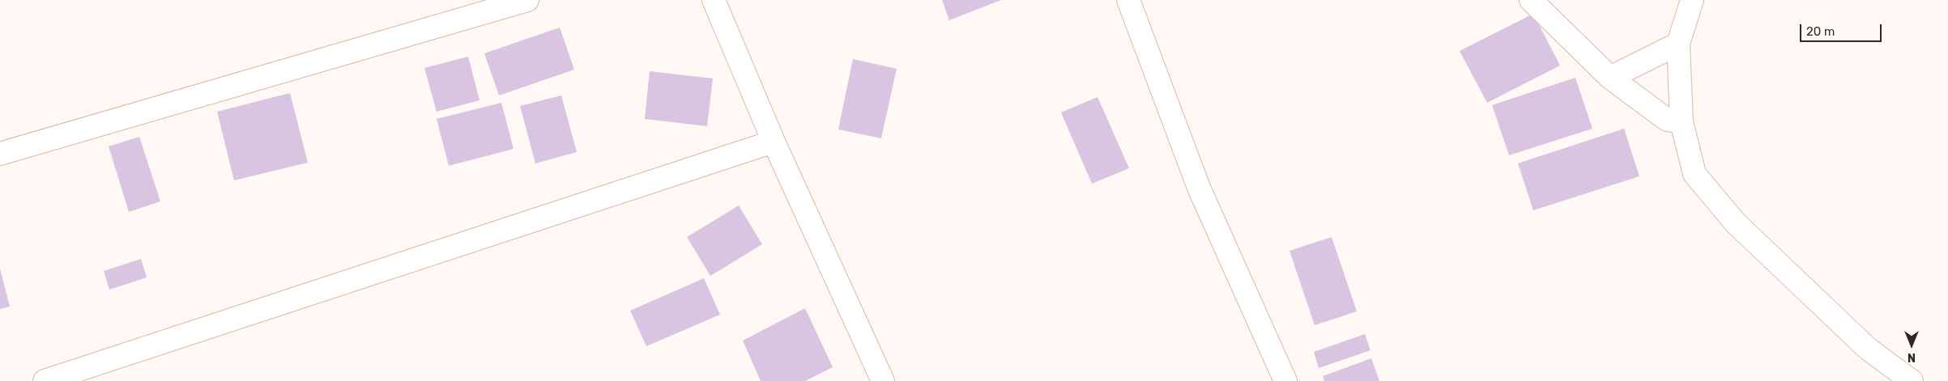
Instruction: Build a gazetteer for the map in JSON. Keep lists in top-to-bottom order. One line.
{"scale_bar":"20 m","north":"bottom"}
